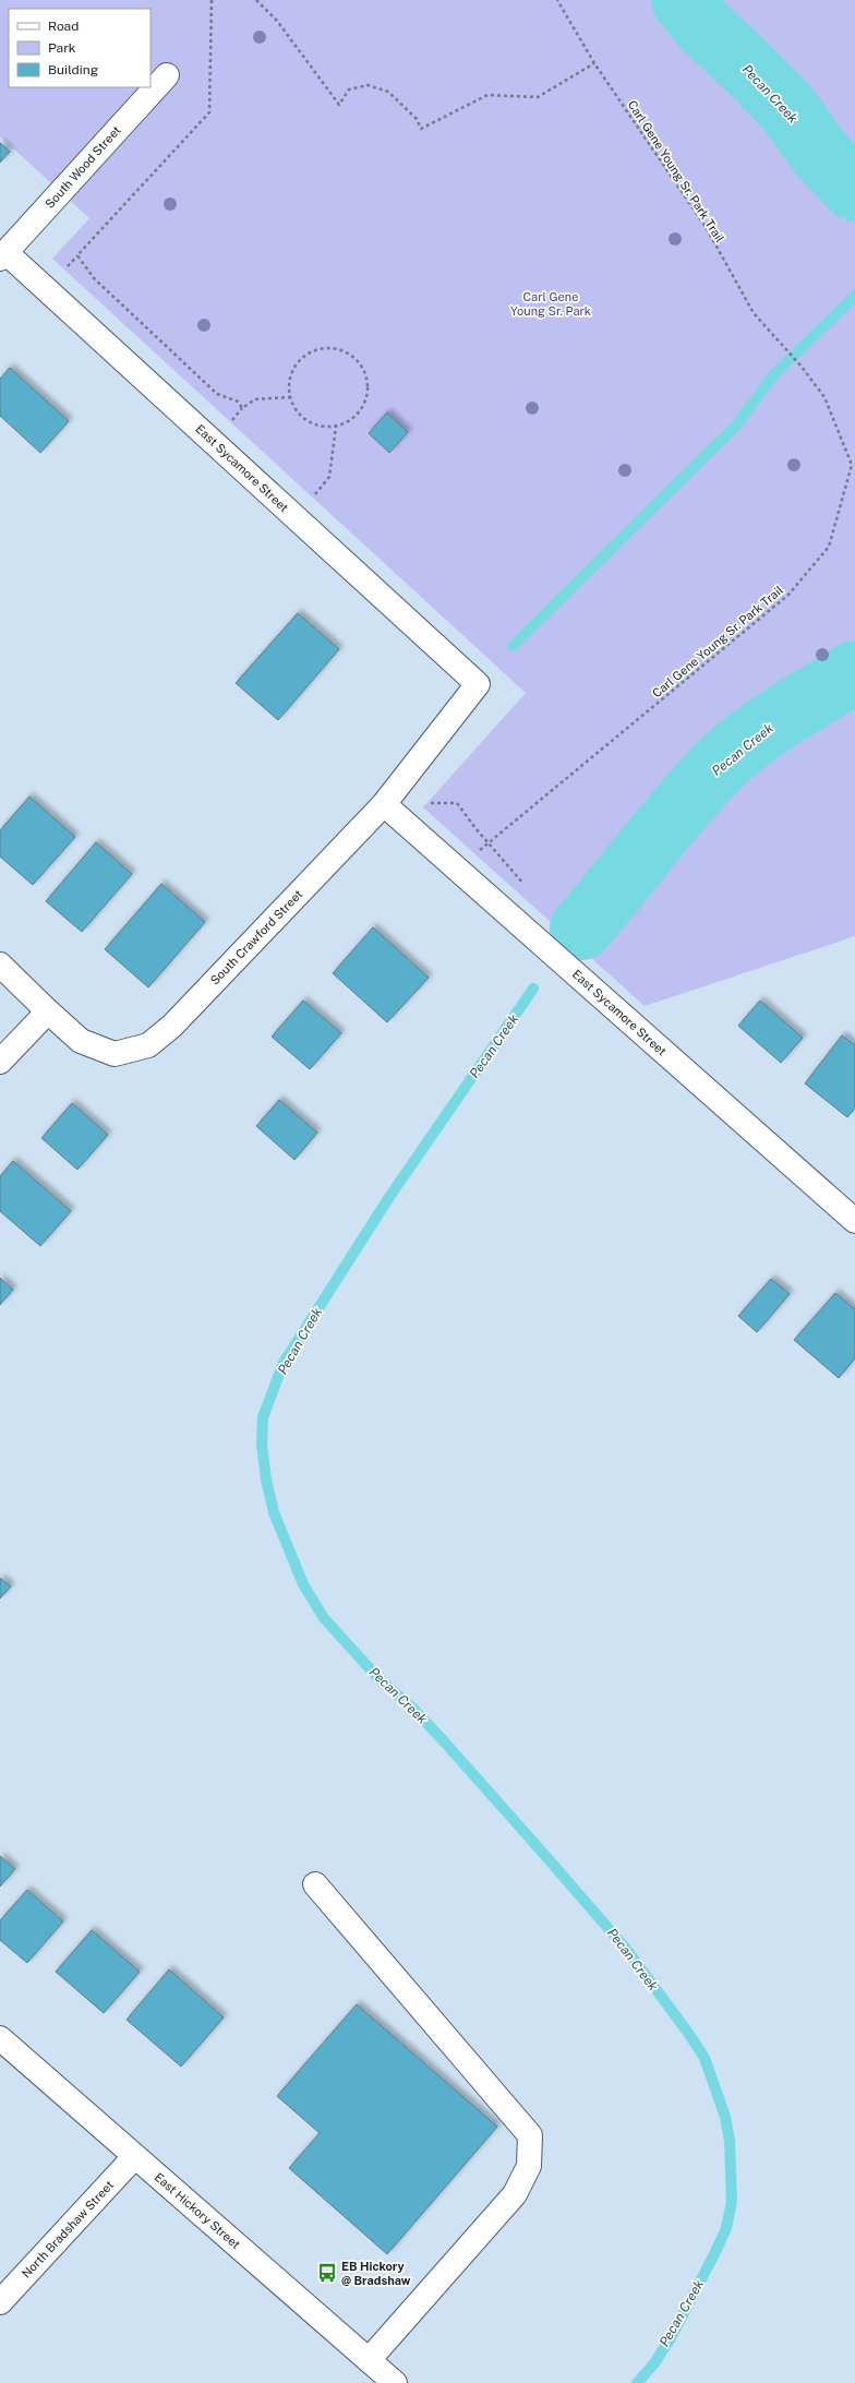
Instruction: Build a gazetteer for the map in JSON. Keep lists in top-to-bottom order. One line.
{"streets":{"street":["South Wood Street","East Sycamore Street","South Crawford Street","East Hickory Street","North Bradshaw Street"],"path":["Carl Gene Young Sr. Park Trail"]},"crossings":[["South Wood Street","East Sycamore Street"],["Carl Gene Young Sr. Park Trail","East Sycamore Street"],["East Sycamore Street","South Crawford Street"],["East Hickory Street","North Bradshaw Street"]],"water":["Pecan Creek"],"parks":["Carl Gene Young Sr. Park"],"places":{"bus stop":["EB Hickory @ Bradshaw"]},"legend":["Road","Park","Building"]}
